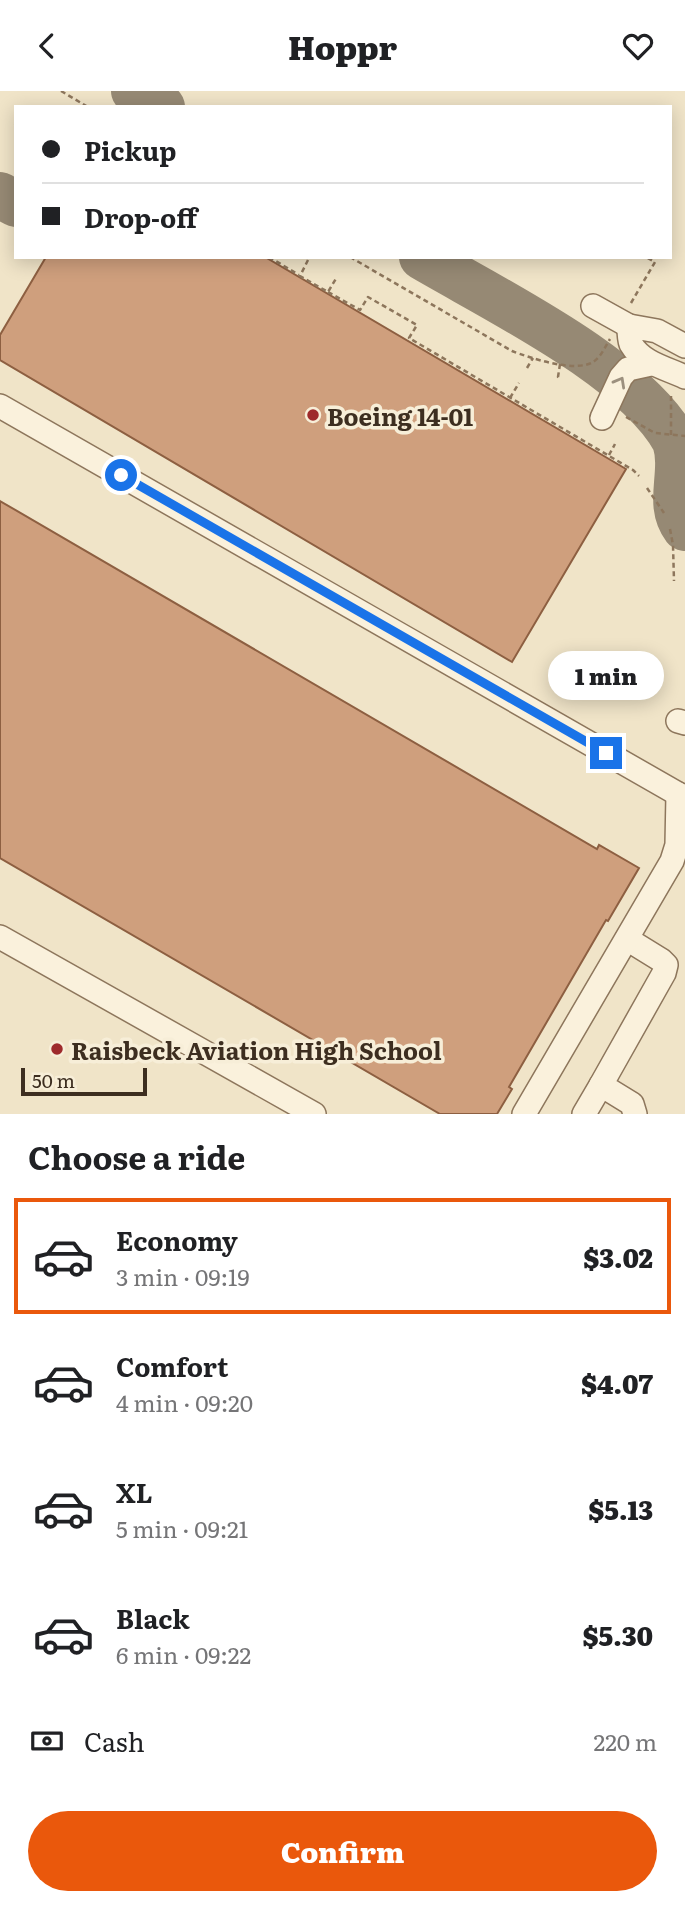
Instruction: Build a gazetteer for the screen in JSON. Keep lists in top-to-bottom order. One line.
{"places":["Boeing 14-01","Raisbeck Aviation High School"],"scale_bar":"50 m","page":{"header":"Hoppr","banner":["Pickup","Drop-off"],"bubble":"1 min","scale":"50 m","heading":"Choose a ride","list":[{"name":"Economy","note":"3 min · 09:19","value":"$3.02"},{"name":"Comfort","note":"4 min · 09:20","value":"$4.07"},{"name":"XL","note":"5 min · 09:21","value":"$5.13"},{"name":"Black","note":"6 min · 09:22","value":"$5.30"}],"pay":["Cash","220 m"],"buttons":"Confirm"}}
